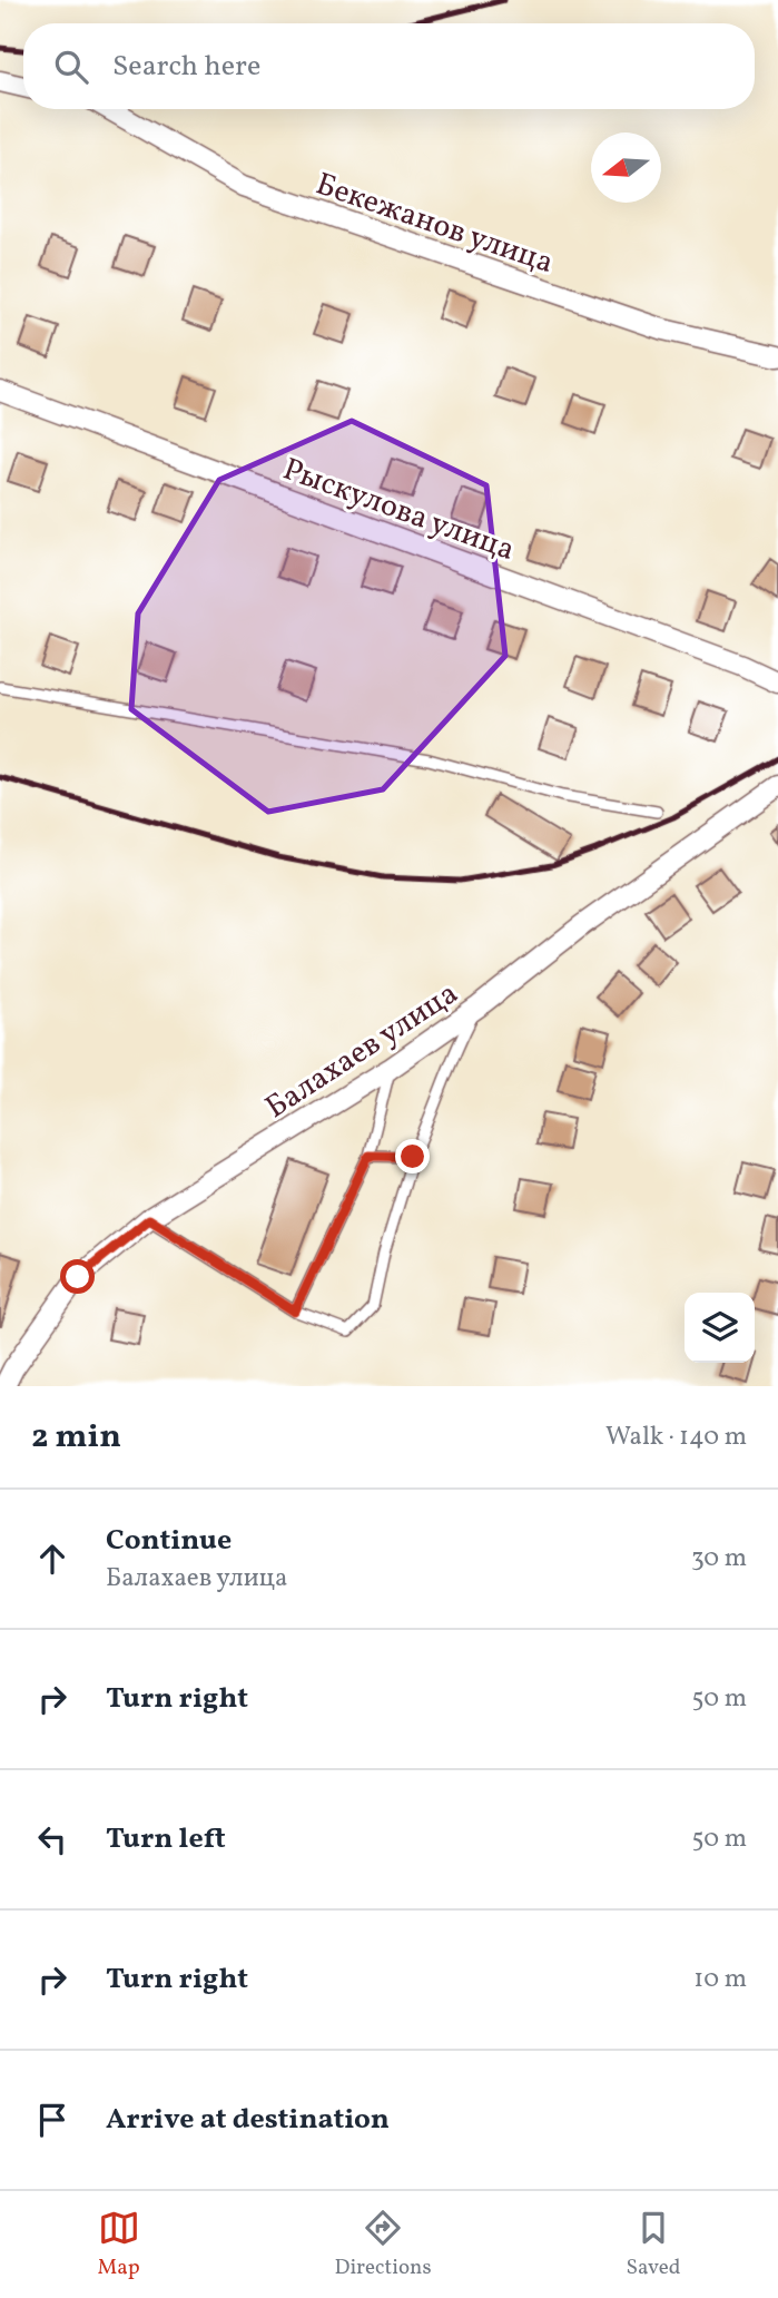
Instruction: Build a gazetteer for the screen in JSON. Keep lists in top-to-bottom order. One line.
{"streets":{"street":["Бекежанов улица","Рыскулова улица","Балахаев улица"]},"north":"left","page":{"search":"Search here","heading":["2 min","Walk · 140 m"],"list":[["Continue","Балахаев улица","30 m"],["Turn right","50 m"],["Turn left","50 m"],["Turn right","10 m"],"Arrive at destination"],"nav":["Map","Directions","Saved"]}}
